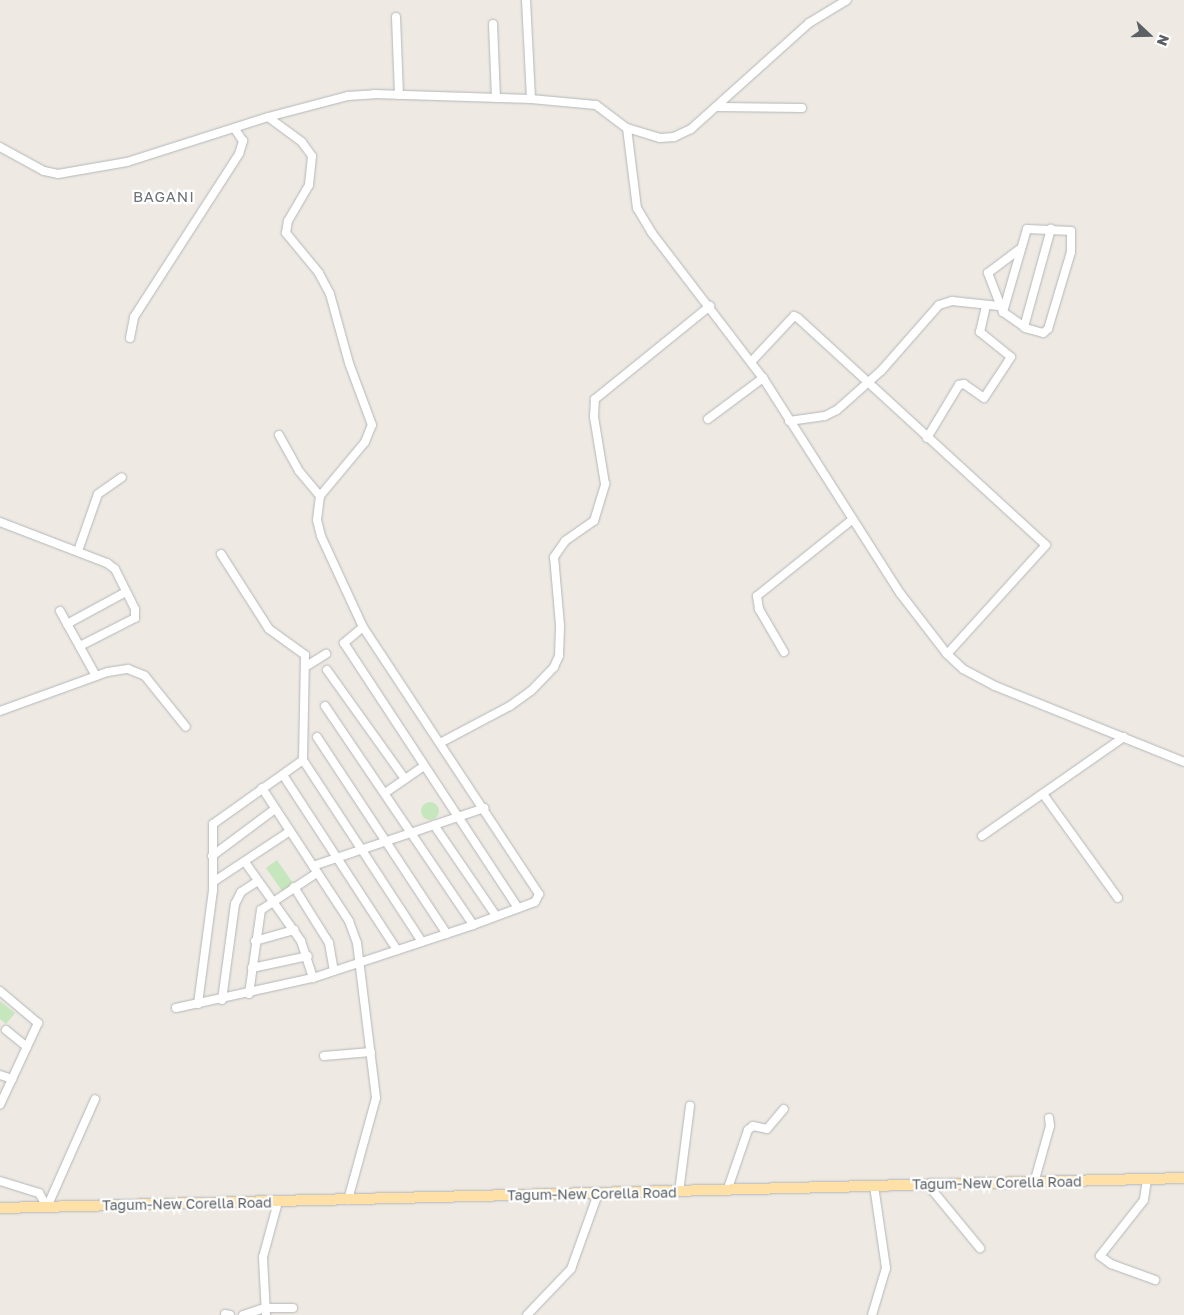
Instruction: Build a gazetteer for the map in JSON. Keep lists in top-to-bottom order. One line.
{"streets":{"main road":["Tagum-New Corella Road"]},"districts":["BAGANI"],"north":"right"}
